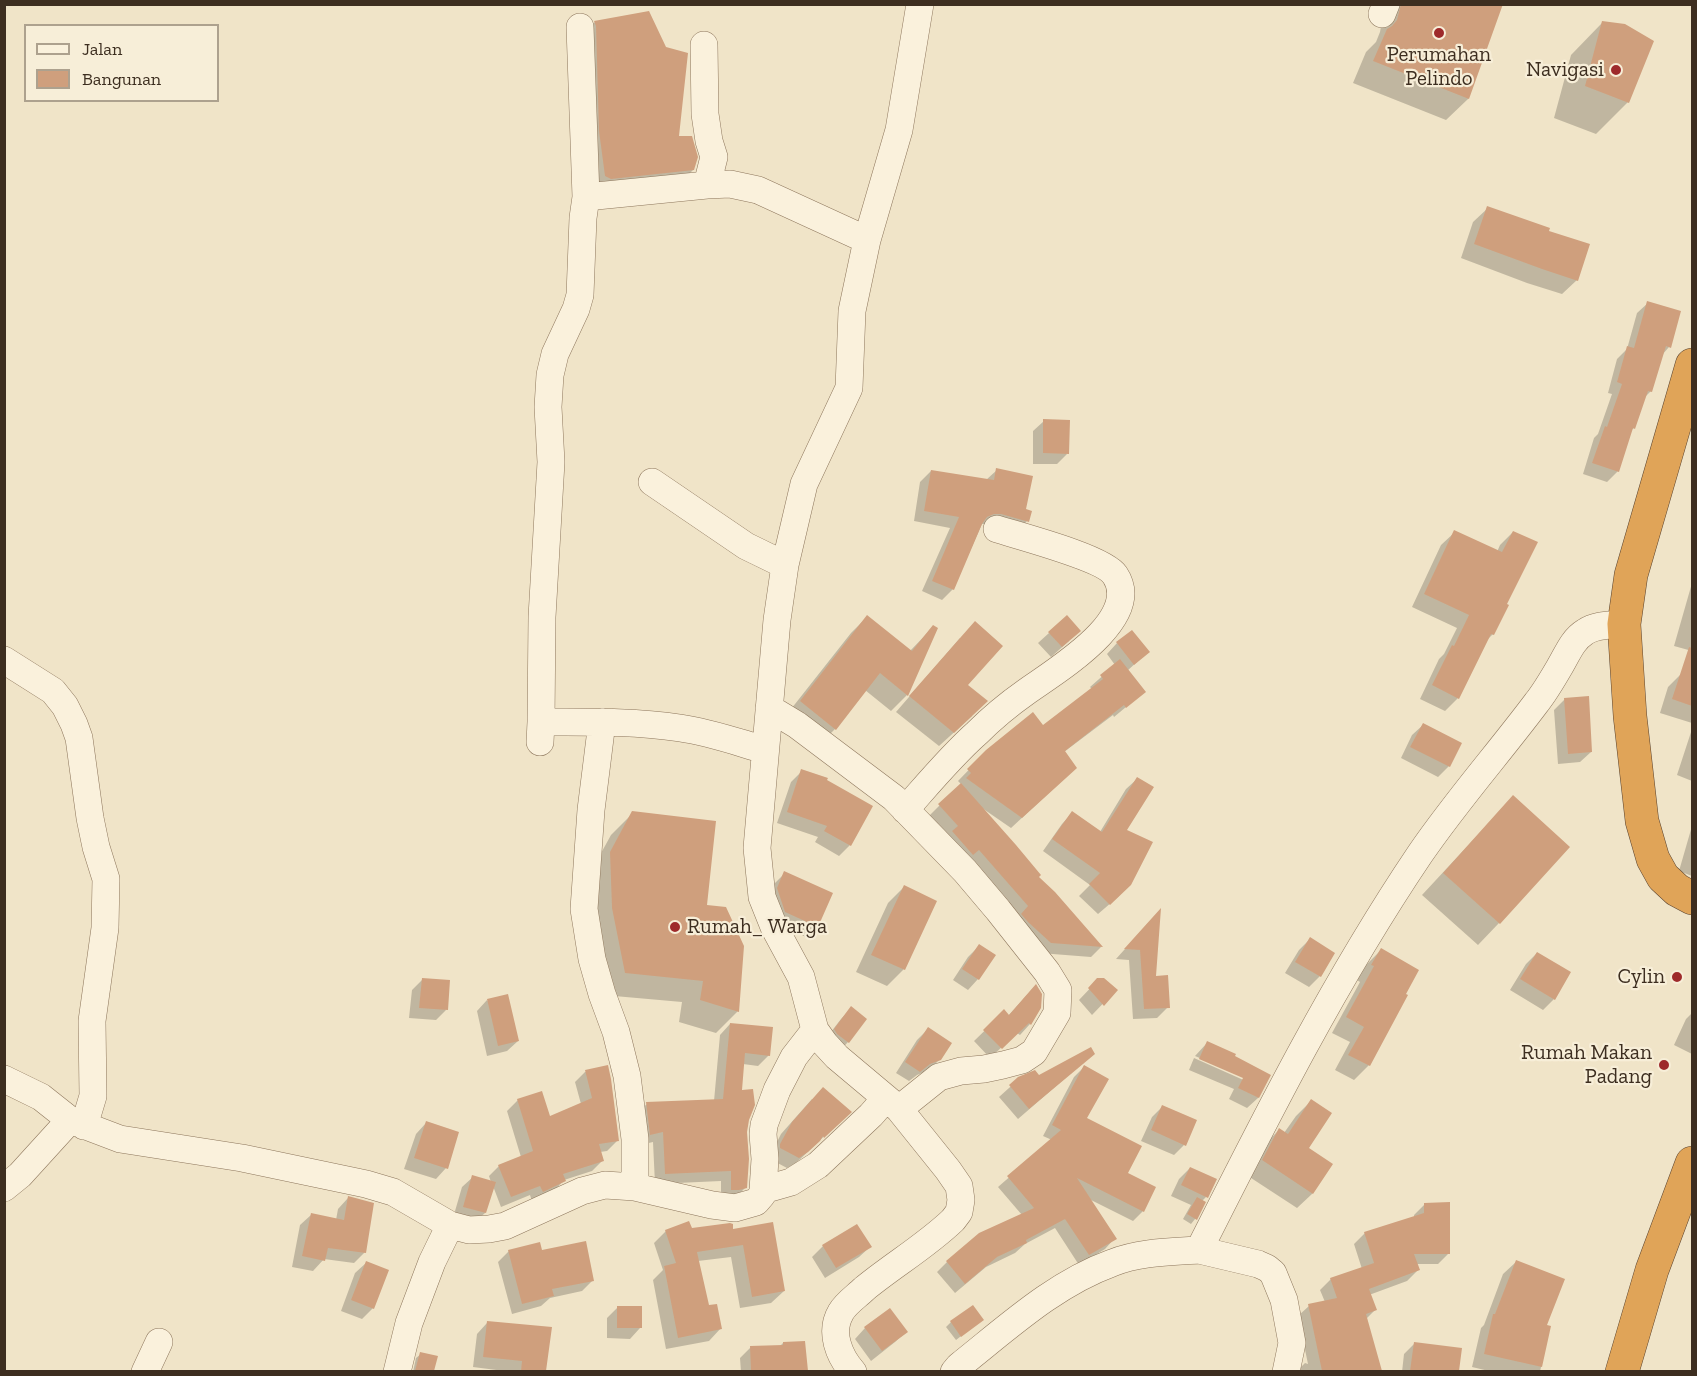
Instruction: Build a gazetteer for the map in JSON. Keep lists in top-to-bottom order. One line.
{"places":["Perumahan Pelindo","Navigasi","Rumah_ Warga","Cylin","Rumah Makan Padang"],"legend":["Jalan","Bangunan"]}
